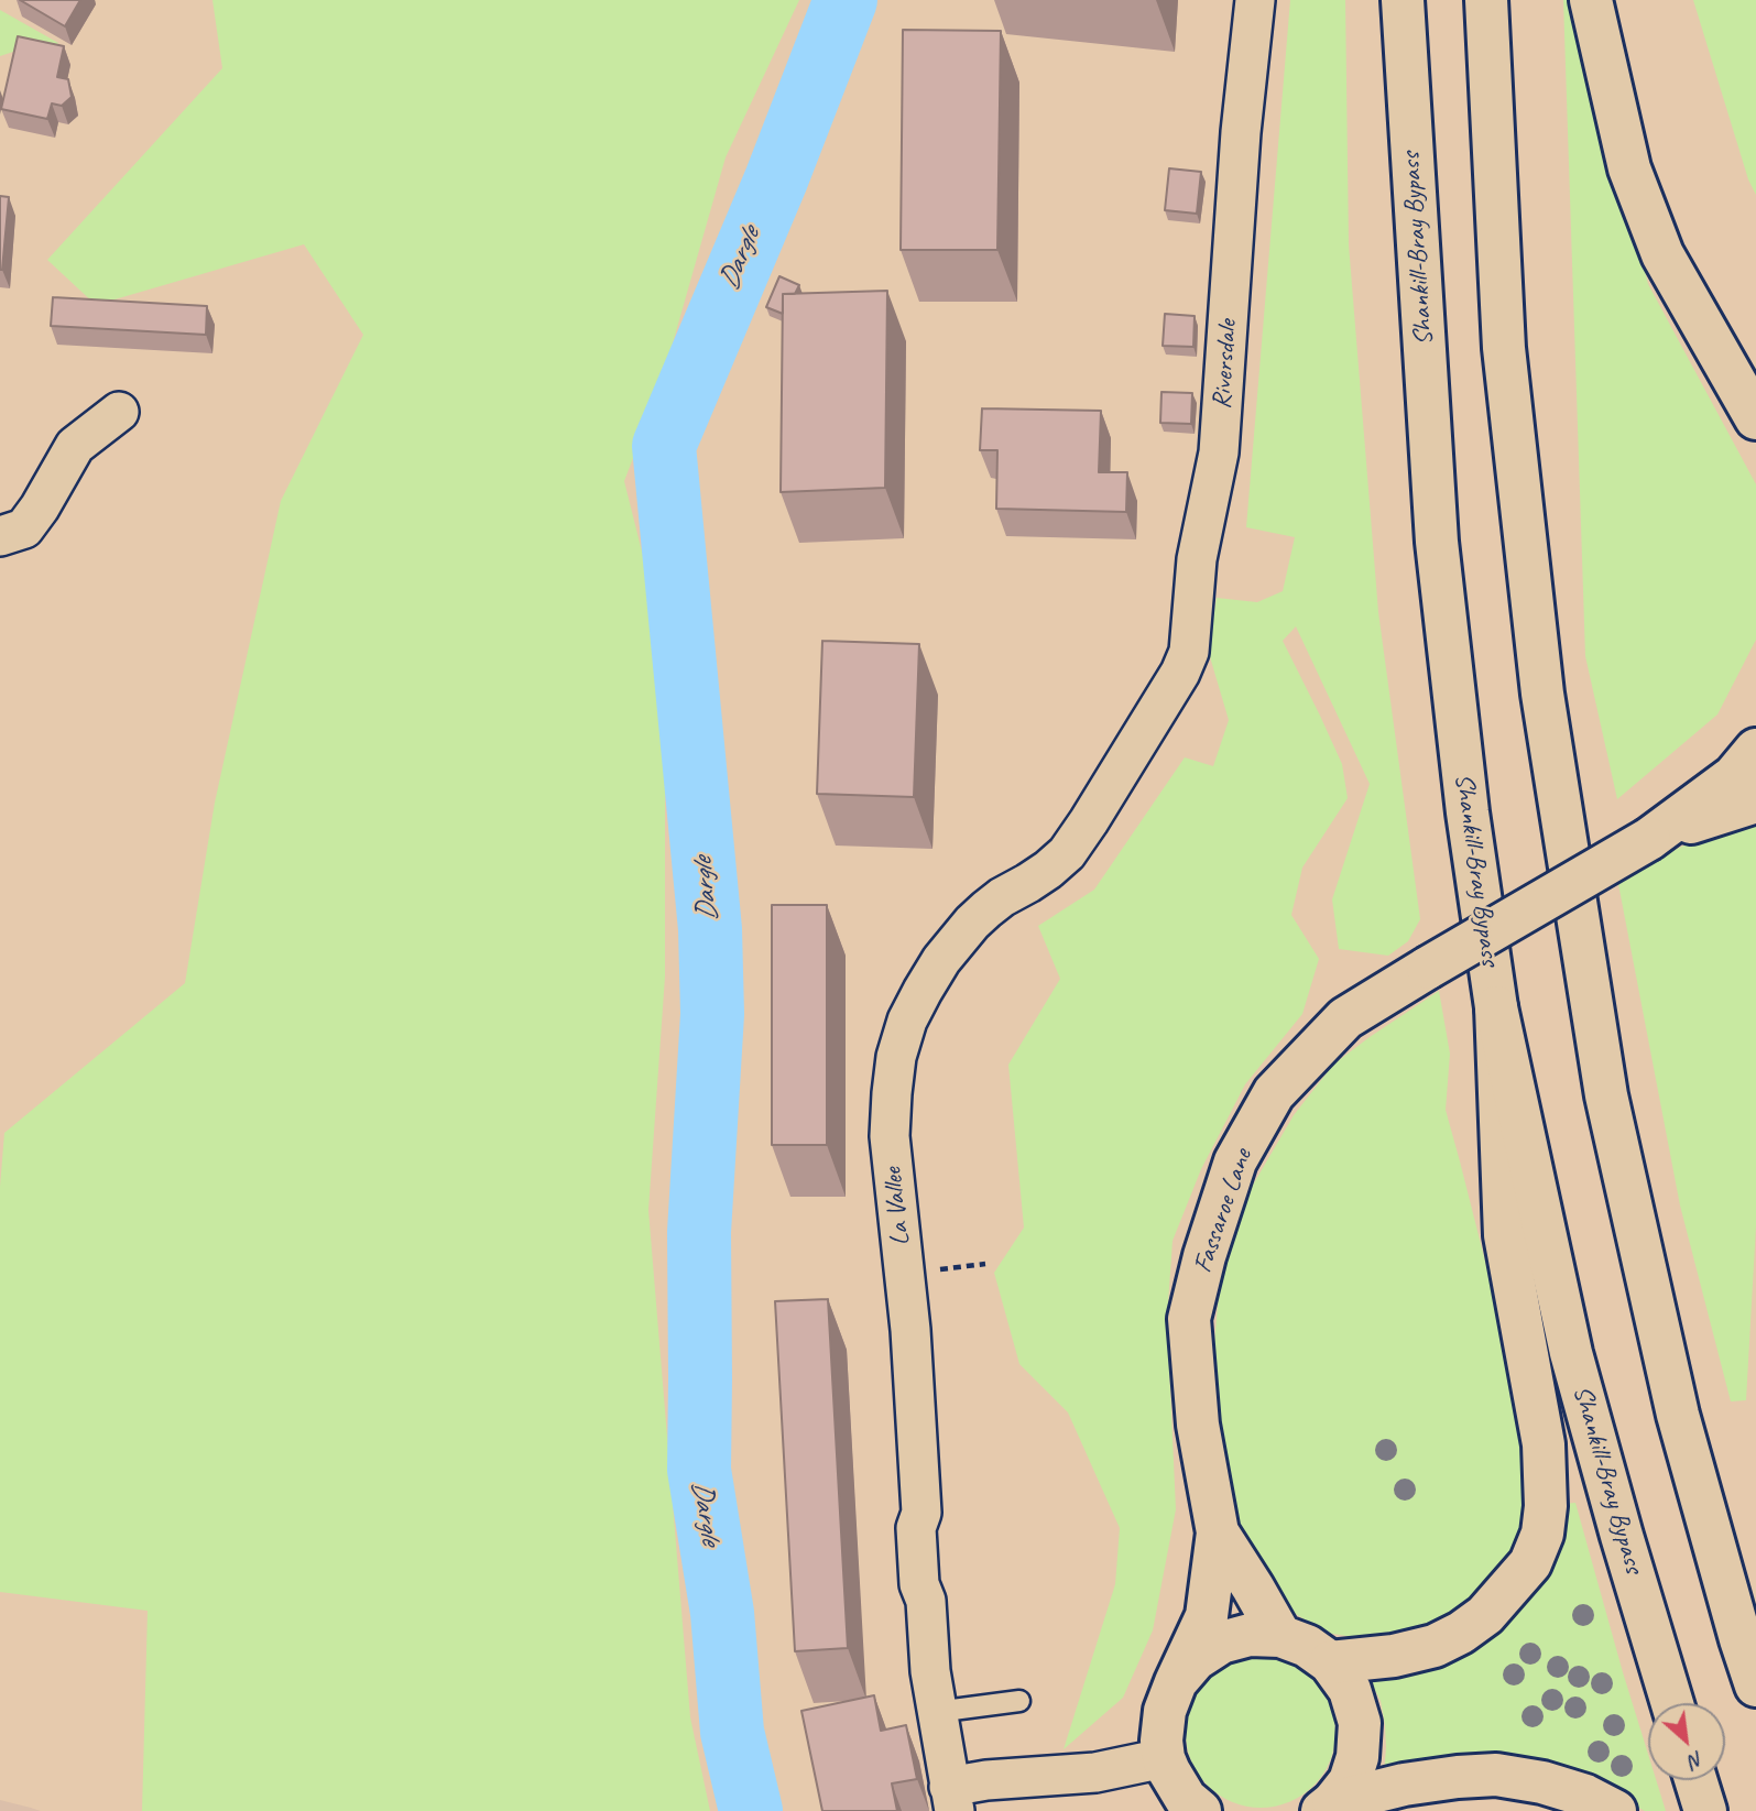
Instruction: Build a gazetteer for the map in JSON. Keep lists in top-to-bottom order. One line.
{"streets":{"main road":["Shankill-Bray Bypass","Fassaroe Lane"],"street":["Riversdale","La Vallee"]},"crossings":[["Riversdale","La Vallee"],["La Vallee","Fassaroe Lane"]],"water":["Dargle"],"north":"bottom right"}
